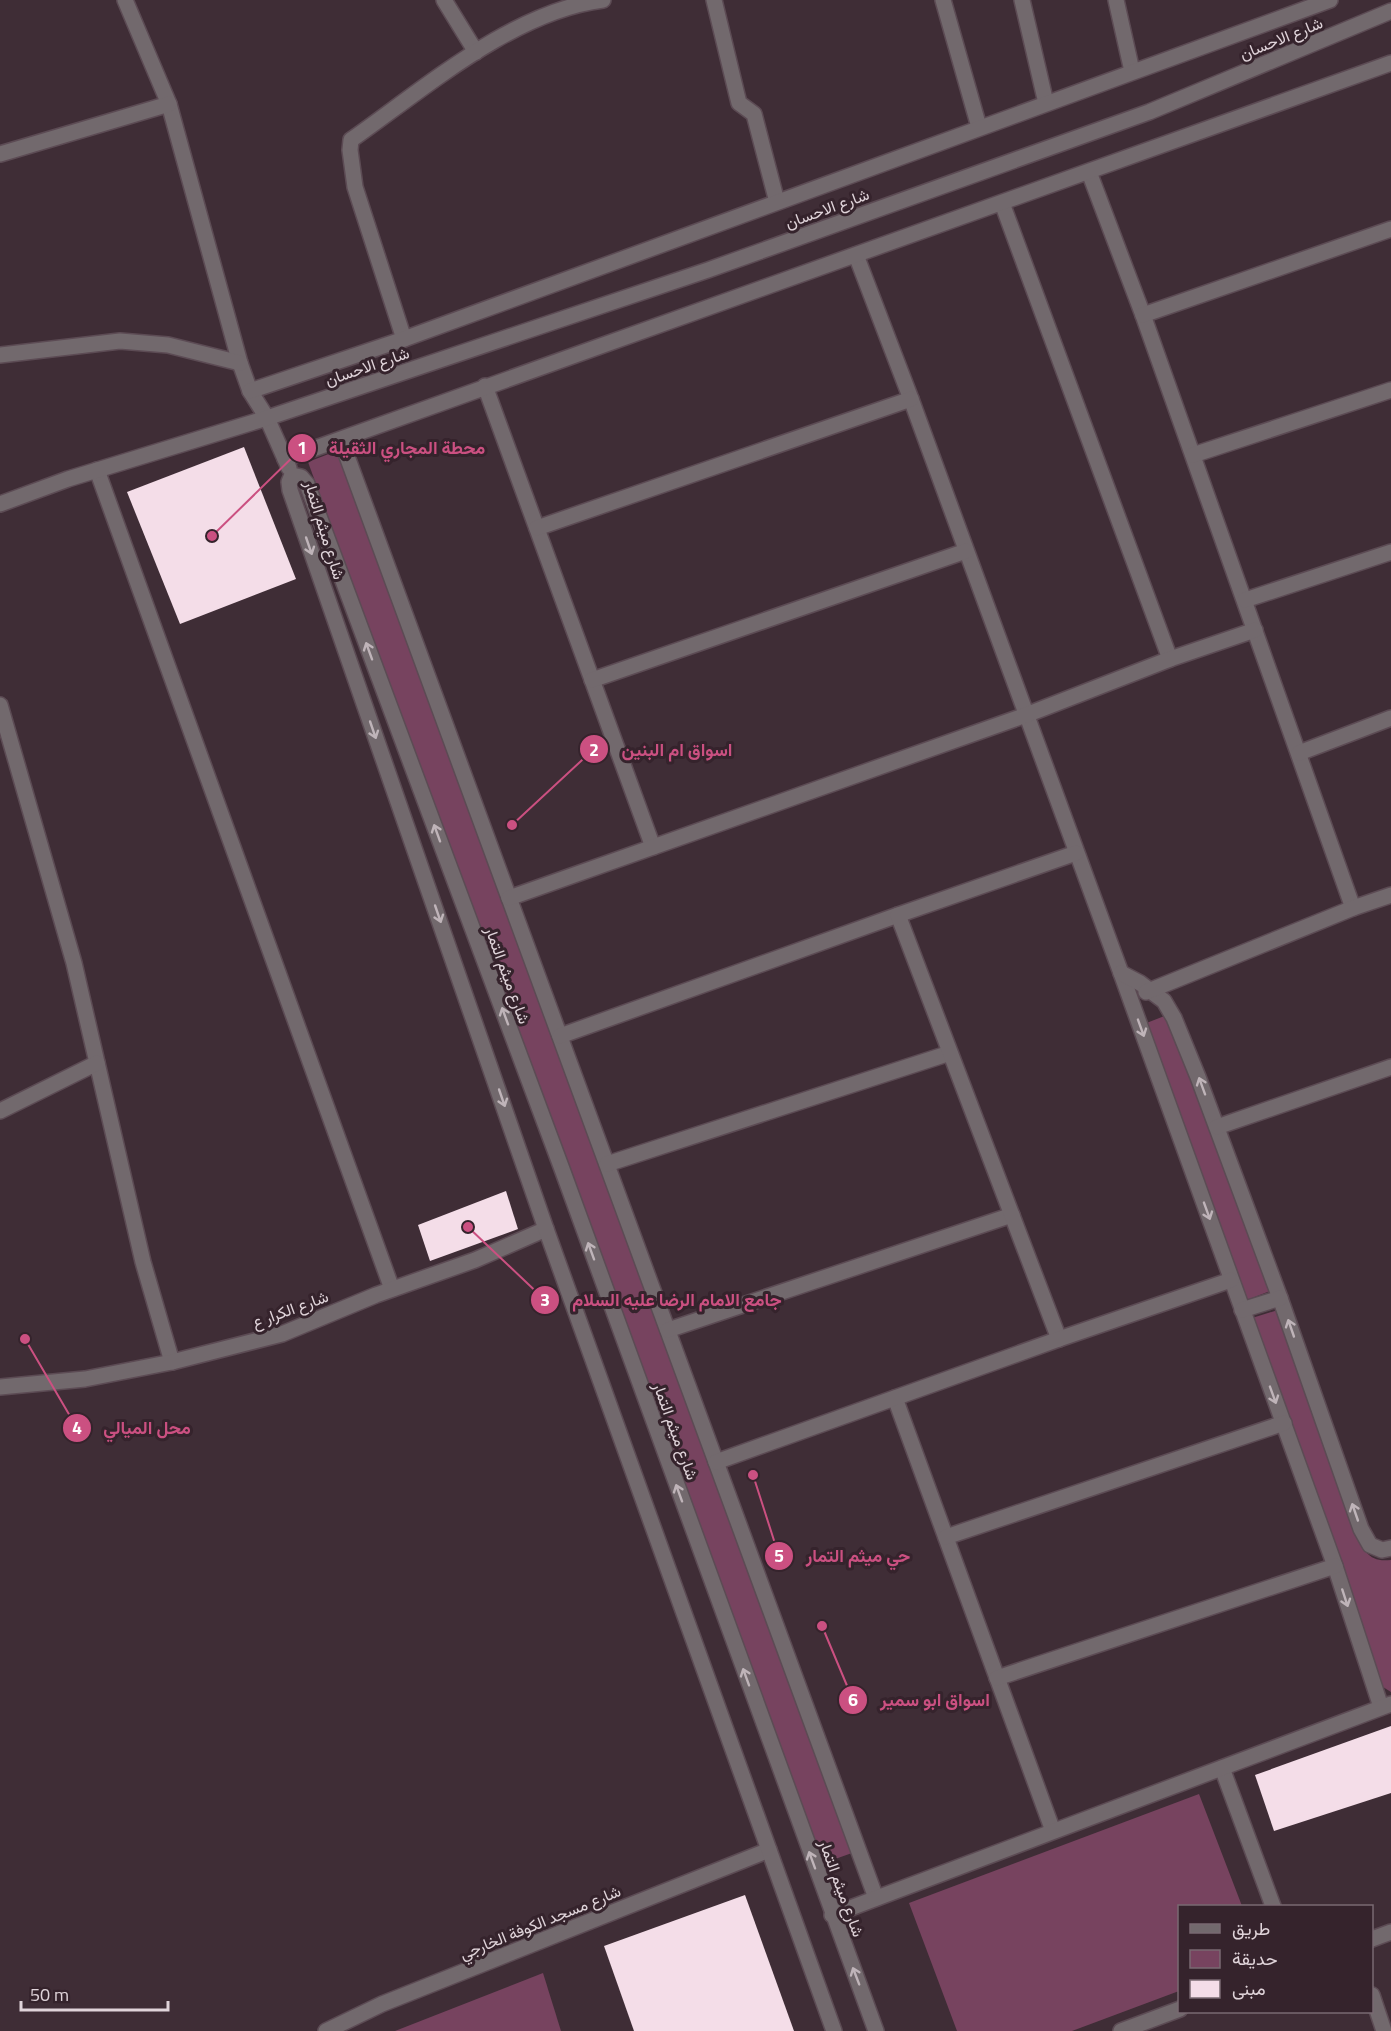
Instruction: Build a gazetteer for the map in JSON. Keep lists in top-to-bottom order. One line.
{"streets":{"street":["شارع الاحسان","شارع ميثم التمار","شارع الكرار ع","شارع مسجد الكوفة الخارجي"]},"crossings":[["شارع ميثم التمار","شارع الكرار ع"],["شارع ميثم التمار","شارع مسجد الكوفة الخارجي"]],"places":["محطة المجاري الثقيلة","اسواق ام البنين","جامع الامام الرضا عليه السلام","محل الميالي","حي ميثم التمار","اسواق ابو سمير"],"legend":["طريق","حديقة","مبنى"],"scale_bar":"50 m"}
